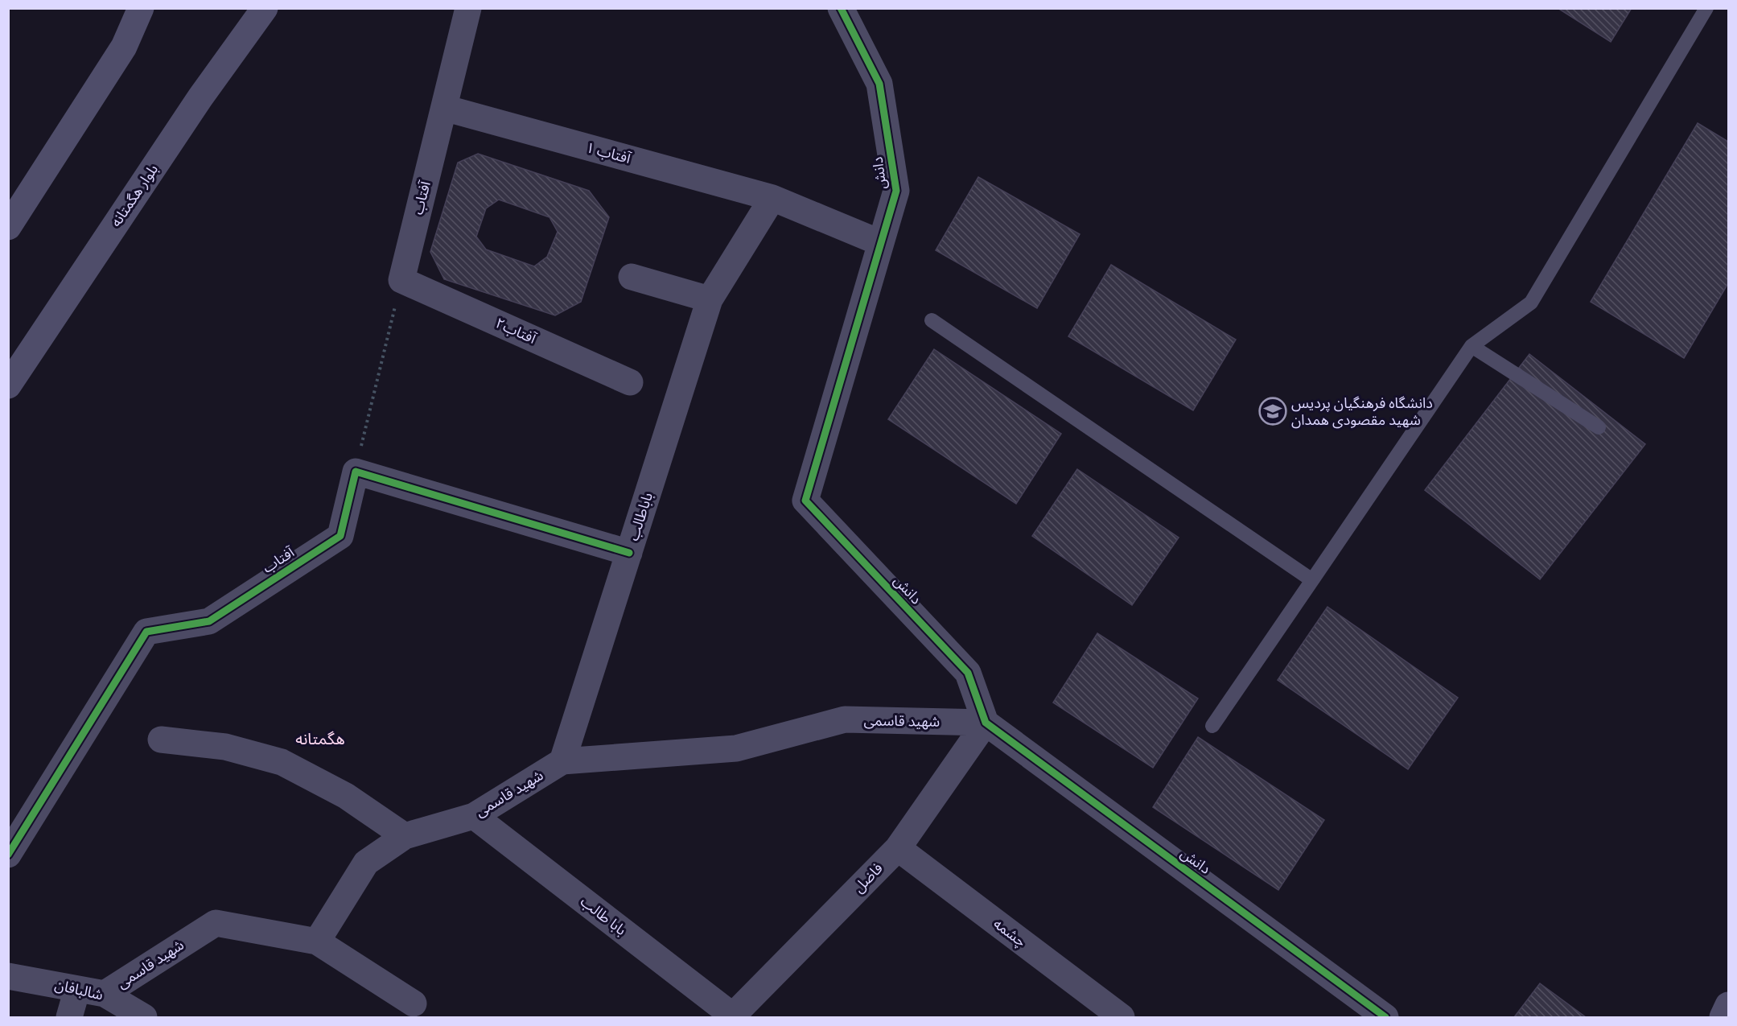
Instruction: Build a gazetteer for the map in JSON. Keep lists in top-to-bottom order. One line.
{"streets":{"main road":["بلوار هگمتانه"],"street":["آفتاب ۱","دانش","آفتاب","آفتاب۲","باباطالب","شهید قاسمی","فاضل","بابا طالب","چشمه","شالبافان"]},"crossings":[["آفتاب ۱","آفتاب"],["آفتاب ۱","باباطالب"],["دانش","شهید قاسمی"],["دانش","فاضل"],["آفتاب","آفتاب۲"],["باباطالب","شهید قاسمی"],["شهید قاسمی","فاضل"],["شهید قاسمی","بابا طالب"],["شهید قاسمی","شالبافان"],["فاضل","بابا طالب"],["فاضل","چشمه"]],"districts":["هگمتانه"],"places":{"school or university":["دانشگاه فرهنگیان پردیس شهید مقصودی همدان"]}}
